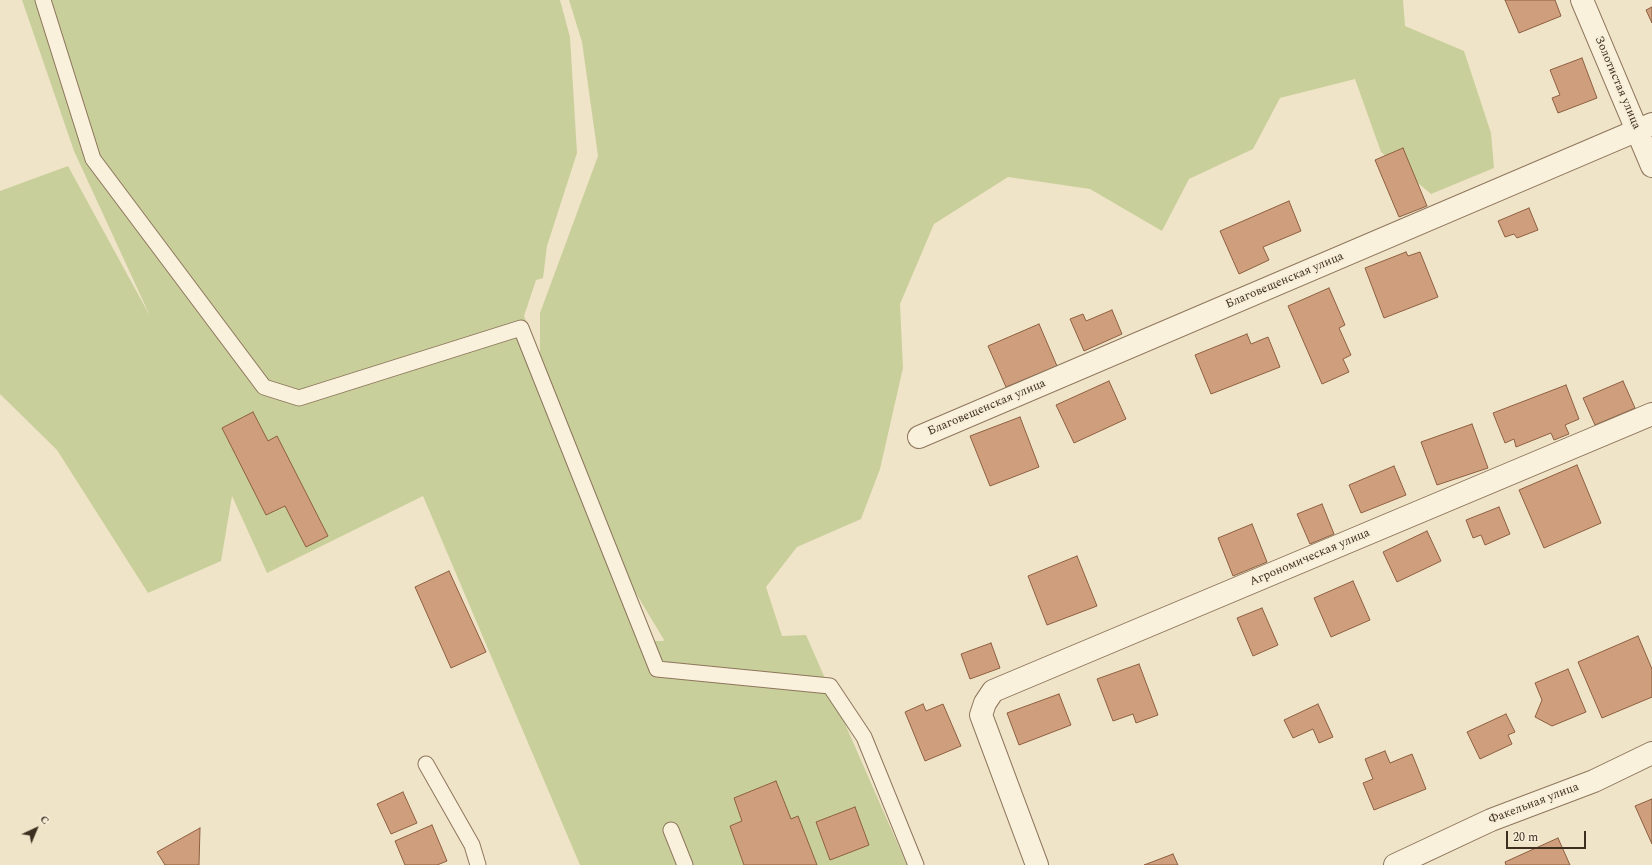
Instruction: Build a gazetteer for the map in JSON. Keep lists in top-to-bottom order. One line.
{"streets":{"street":["Золотистая улица","Благовещенская улица","Агрономическая улица","Факельная улица"]},"crossings":[["Золотистая улица","Благовещенская улица"]],"scale_bar":"20 m","north":"top right"}
